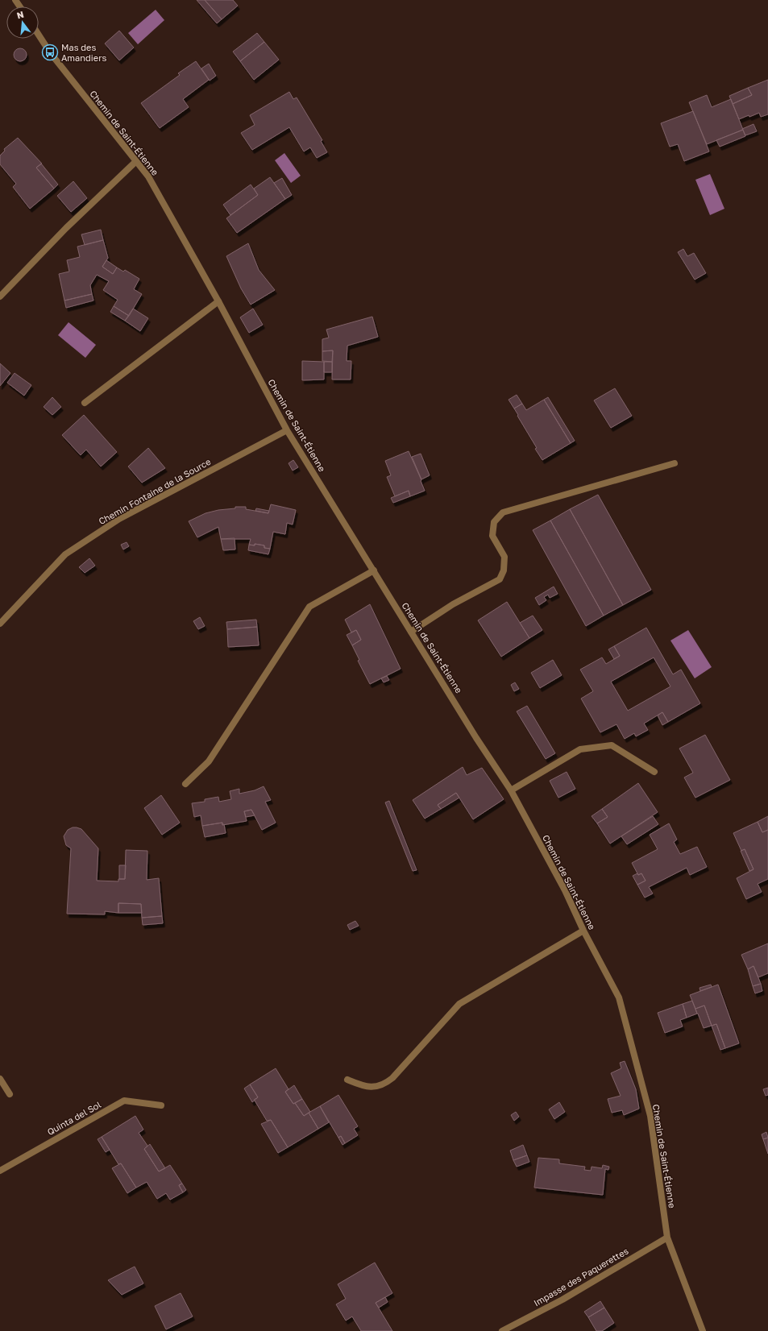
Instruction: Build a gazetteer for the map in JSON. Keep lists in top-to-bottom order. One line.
{"streets":{"street":["Chemin de Saint-Étienne","Chemin Fontaine de la Source","Quinta del Sol","Impasse des Paquerettes"]},"crossings":[["Chemin de Saint-Étienne","Chemin Fontaine de la Source"],["Chemin de Saint-Étienne","Impasse des Paquerettes"]],"places":{"bus stop":["Mas des Amandiers"]},"north":"top"}
